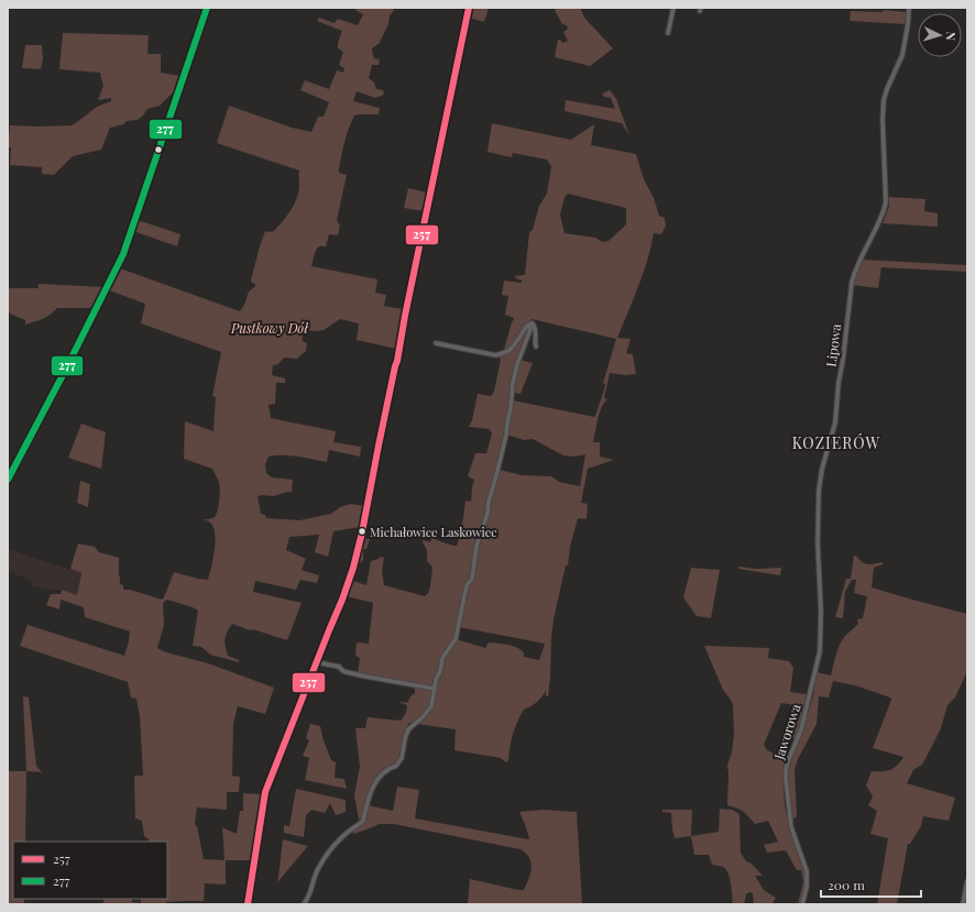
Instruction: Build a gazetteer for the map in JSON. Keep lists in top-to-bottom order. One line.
{"streets":{"street":["Lipowa","Jaworowa"]},"crossings":[["Lipowa","Jaworowa"]],"districts":["KOZIERÓW"],"parks":["Pustkowy Dół"],"places":["Michałowice Laskowiec"],"lines":["transit line 257","transit line 277"],"legend":["257","277"],"scale_bar":"200 m","north":"right"}
